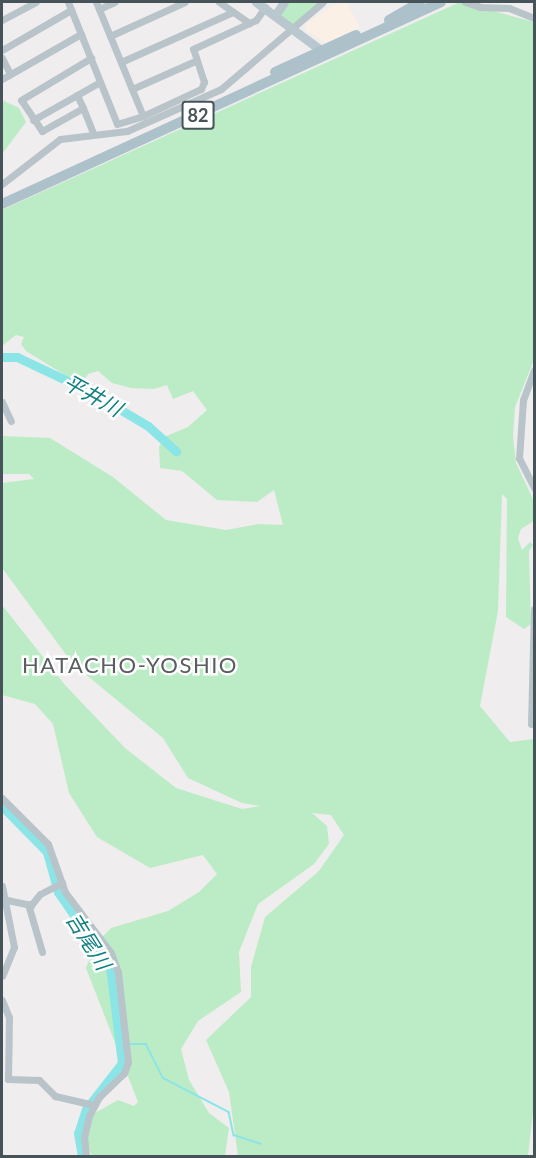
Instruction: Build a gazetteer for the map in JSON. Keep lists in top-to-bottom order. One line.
{"streets":{"main road":["82"]},"districts":["HATACHO-YOSHIO"],"water":["平井川","吉尾川"]}
